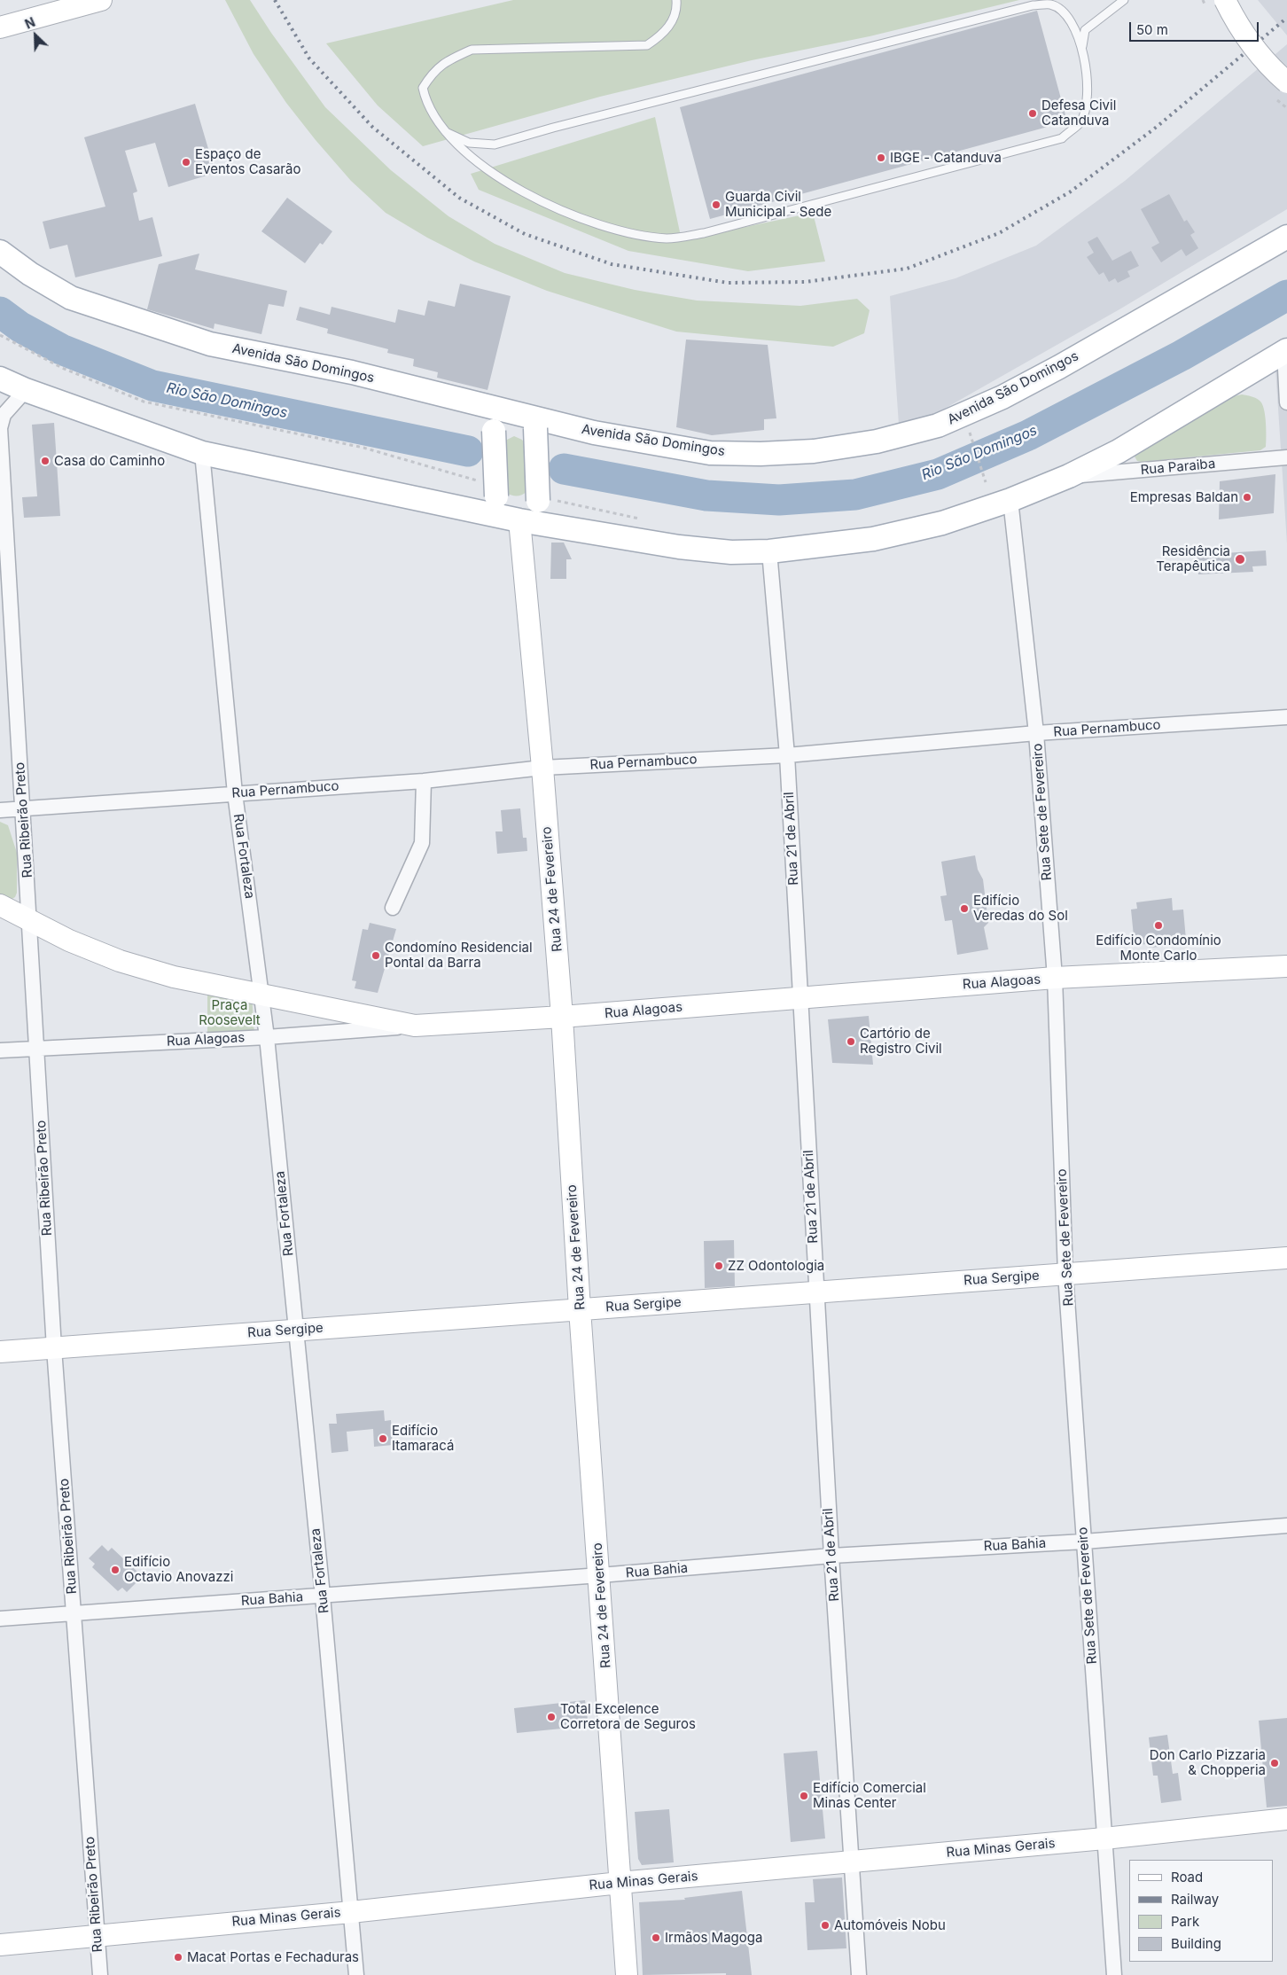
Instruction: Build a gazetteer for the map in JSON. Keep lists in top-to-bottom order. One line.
{"streets":{"main road":["Avenida São Domingos"],"street":["Rua Paraiba","Rua Pernambuco","Rua Sete de Fevereiro","Rua Ribeirão Preto","Rua 21 de Abril","Rua Fortaleza","Rua 24 de Fevereiro","Rua Alagoas","Rua Sergipe","Rua Bahia","Rua Minas Gerais"]},"crossings":[["Rua Pernambuco","Rua Sete de Fevereiro"],["Rua Pernambuco","Rua Ribeirão Preto"],["Rua Pernambuco","Rua 21 de Abril"],["Rua Pernambuco","Rua Fortaleza"],["Rua Pernambuco","Rua 24 de Fevereiro"],["Rua Sete de Fevereiro","Rua Alagoas"],["Rua Sete de Fevereiro","Rua Sergipe"],["Rua Sete de Fevereiro","Rua Bahia"],["Rua Sete de Fevereiro","Rua Minas Gerais"],["Rua Ribeirão Preto","Rua Alagoas"],["Rua Ribeirão Preto","Rua Sergipe"],["Rua Ribeirão Preto","Rua Bahia"],["Rua Ribeirão Preto","Rua Minas Gerais"],["Rua 21 de Abril","Rua Alagoas"],["Rua 21 de Abril","Rua Sergipe"],["Rua 21 de Abril","Rua Bahia"],["Rua 21 de Abril","Rua Minas Gerais"],["Rua Fortaleza","Rua Alagoas"],["Rua Fortaleza","Rua Sergipe"],["Rua Fortaleza","Rua Bahia"],["Rua Fortaleza","Rua Minas Gerais"],["Rua 24 de Fevereiro","Rua Alagoas"],["Rua 24 de Fevereiro","Rua Sergipe"],["Rua 24 de Fevereiro","Rua Bahia"],["Rua 24 de Fevereiro","Rua Minas Gerais"]],"water":["Rio São Domingos"],"parks":["Praça Roosevelt"],"places":["Defesa Civil Catanduva","IBGE - Catanduva","Espaço de Eventos Casarão","Guarda Civil Municipal - Sede","Casa do Caminho","Empresas Baldan","Residência Terapêutica","Edifício Veredas do Sol","Edifício Condomínio Monte Carlo","Condomíno Residencial Pontal da Barra","Cartório de Registro Civil","ZZ Odontologia","Edifício Itamaracá","Edifício Octavio Anovazzi","Total Excelence Corretora de Seguros","Don Carlo Pizzaria & Chopperia","Edifício Comercial Minas Center","Automóveis Nobu","Irmãos Magoga","Macat Portas e Fechaduras"],"legend":["Road","Railway","Park","Building"],"scale_bar":"50 m","north":"top left"}
